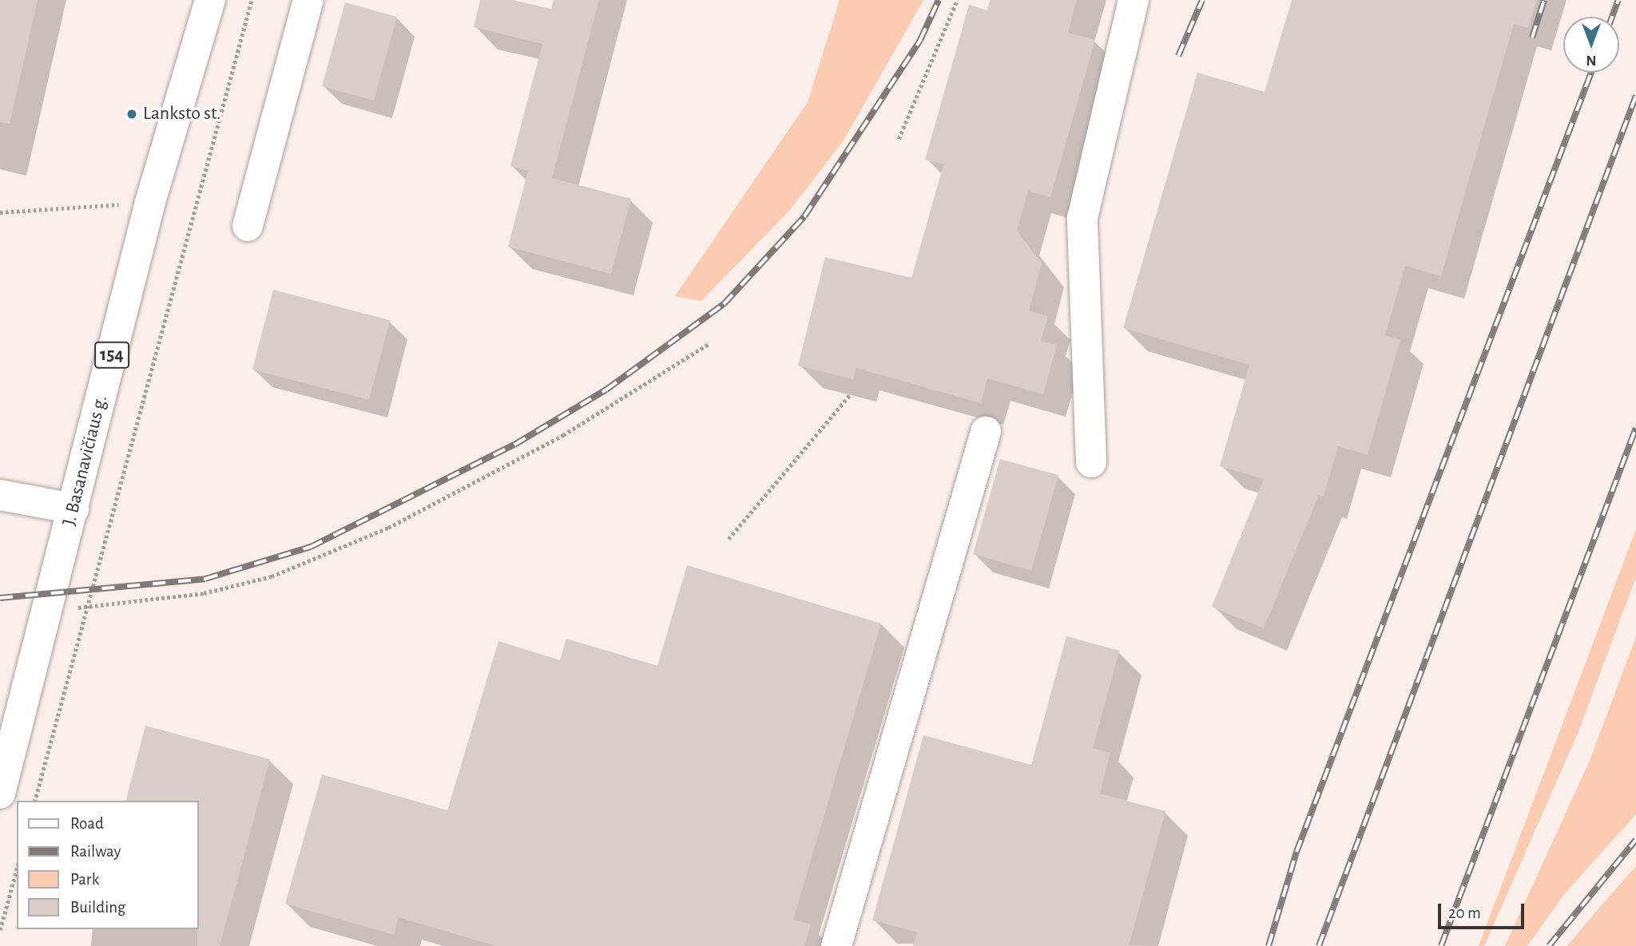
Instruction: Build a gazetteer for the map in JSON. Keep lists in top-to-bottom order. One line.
{"streets":{"main road":["154","J. Basanavičiaus g."]},"places":["Lanksto st."],"legend":["Road","Railway","Park","Building"],"scale_bar":"20 m","north":"bottom"}
